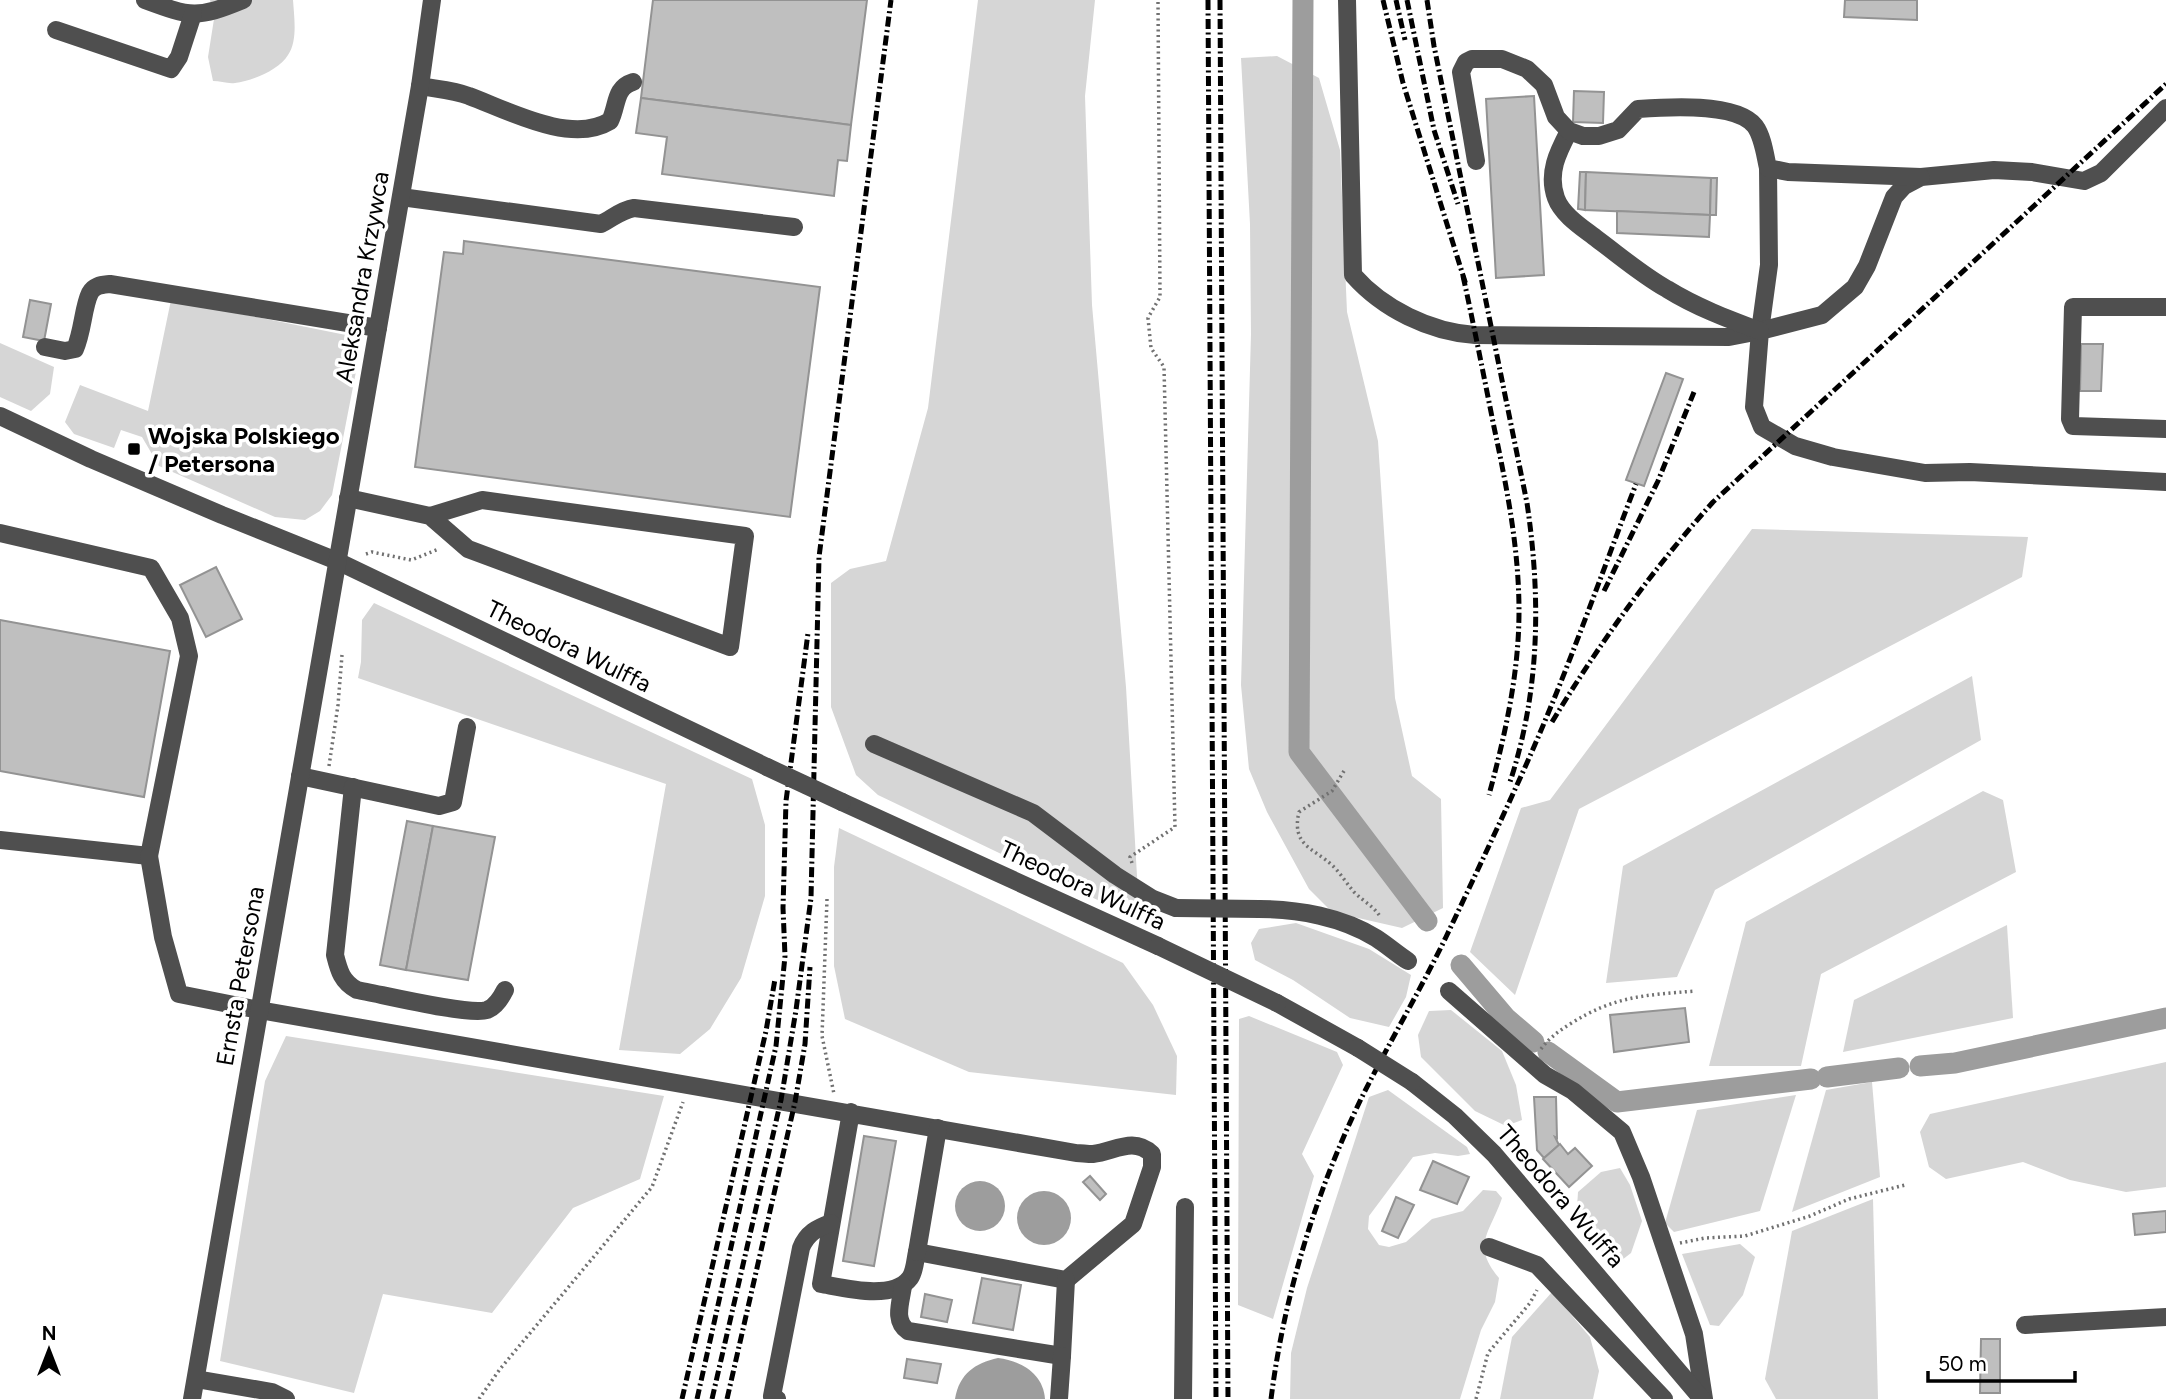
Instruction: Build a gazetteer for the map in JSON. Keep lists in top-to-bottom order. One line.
{"streets":{"street":["Aleksandra Krzywca","Theodora Wulffa","Ernsta Petersona"]},"crossings":[["Aleksandra Krzywca","Theodora Wulffa"],["Aleksandra Krzywca","Ernsta Petersona"],["Theodora Wulffa","Ernsta Petersona"]],"places":{"transit":["Wojska Polskiego / Petersona"]},"scale_bar":"50 m","north":"top"}
